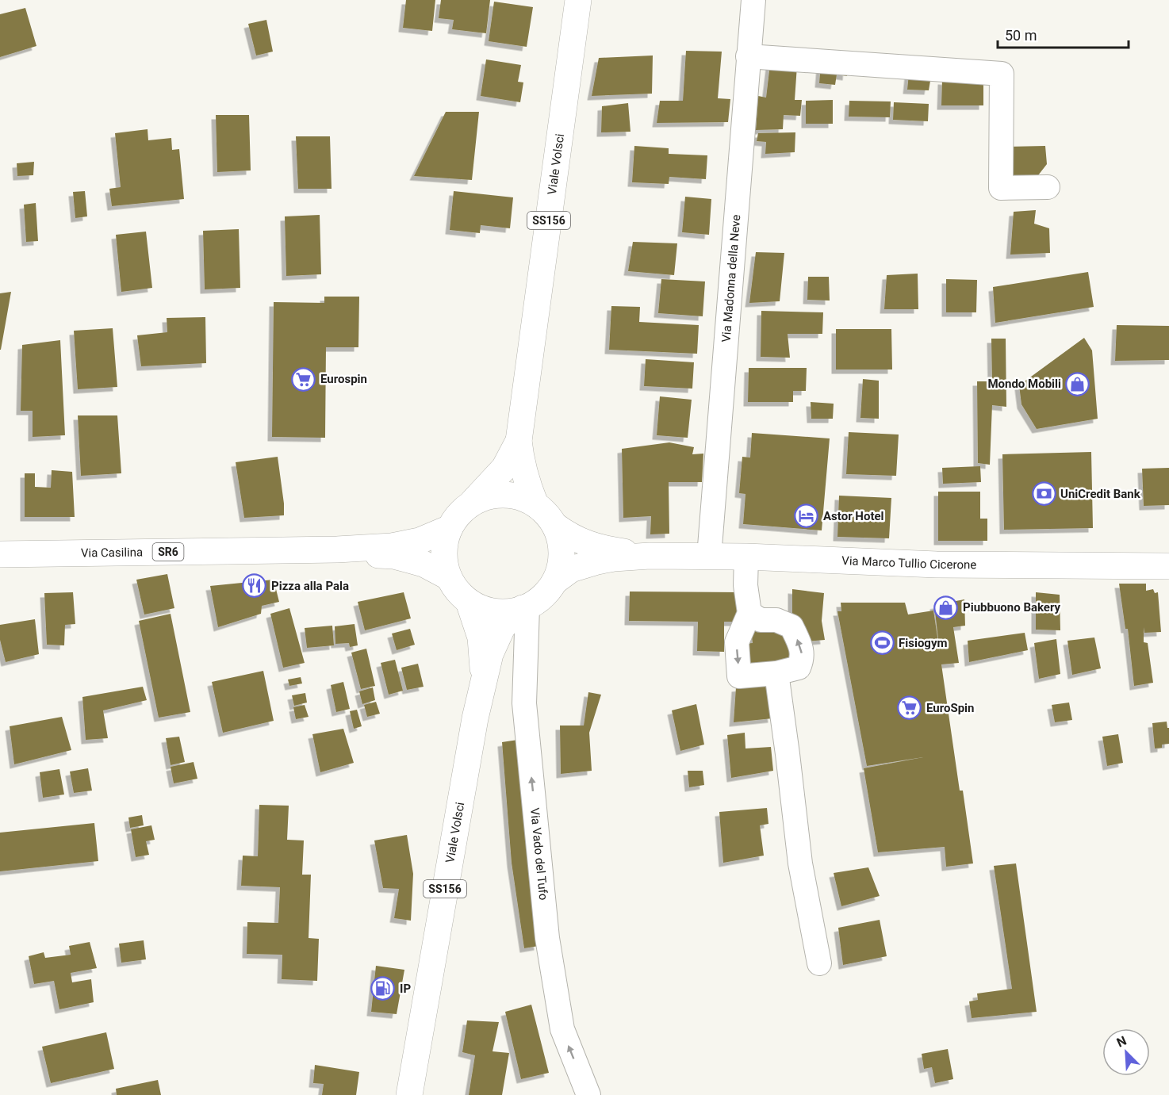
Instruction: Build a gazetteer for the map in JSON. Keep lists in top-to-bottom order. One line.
{"streets":{"main road":["Viale Volsci","SS156","SR6","Via Casilina","Via Marco Tullio Cicerone"],"street":["Via Madonna della Neve","Via Vado del Tufo"]},"crossings":[["Viale Volsci","SS156"],["Viale Volsci","Via Casilina"],["Viale Volsci","Via Marco Tullio Cicerone"],["Viale Volsci","Via Vado del Tufo"],["SS156","Via Casilina"],["SS156","Via Marco Tullio Cicerone"],["SS156","Via Vado del Tufo"],["Via Madonna della Neve","Via Marco Tullio Cicerone"],["Via Casilina","Via Marco Tullio Cicerone"],["Via Casilina","Via Vado del Tufo"],["Via Marco Tullio Cicerone","Via Vado del Tufo"]],"one_way":["Via Vado del Tufo"],"places":{"supermarket":["Eurospin","EuroSpin"],"shop":["Mondo Mobili","Piubbuono Bakery"],"bank":["UniCredit Bank"],"hotel":["Astor Hotel"],"restaurant":["Pizza alla Pala"],"sports":["Fisiogym"],"fuel station":["IP"]},"scale_bar":"50 m","north":"top left"}
